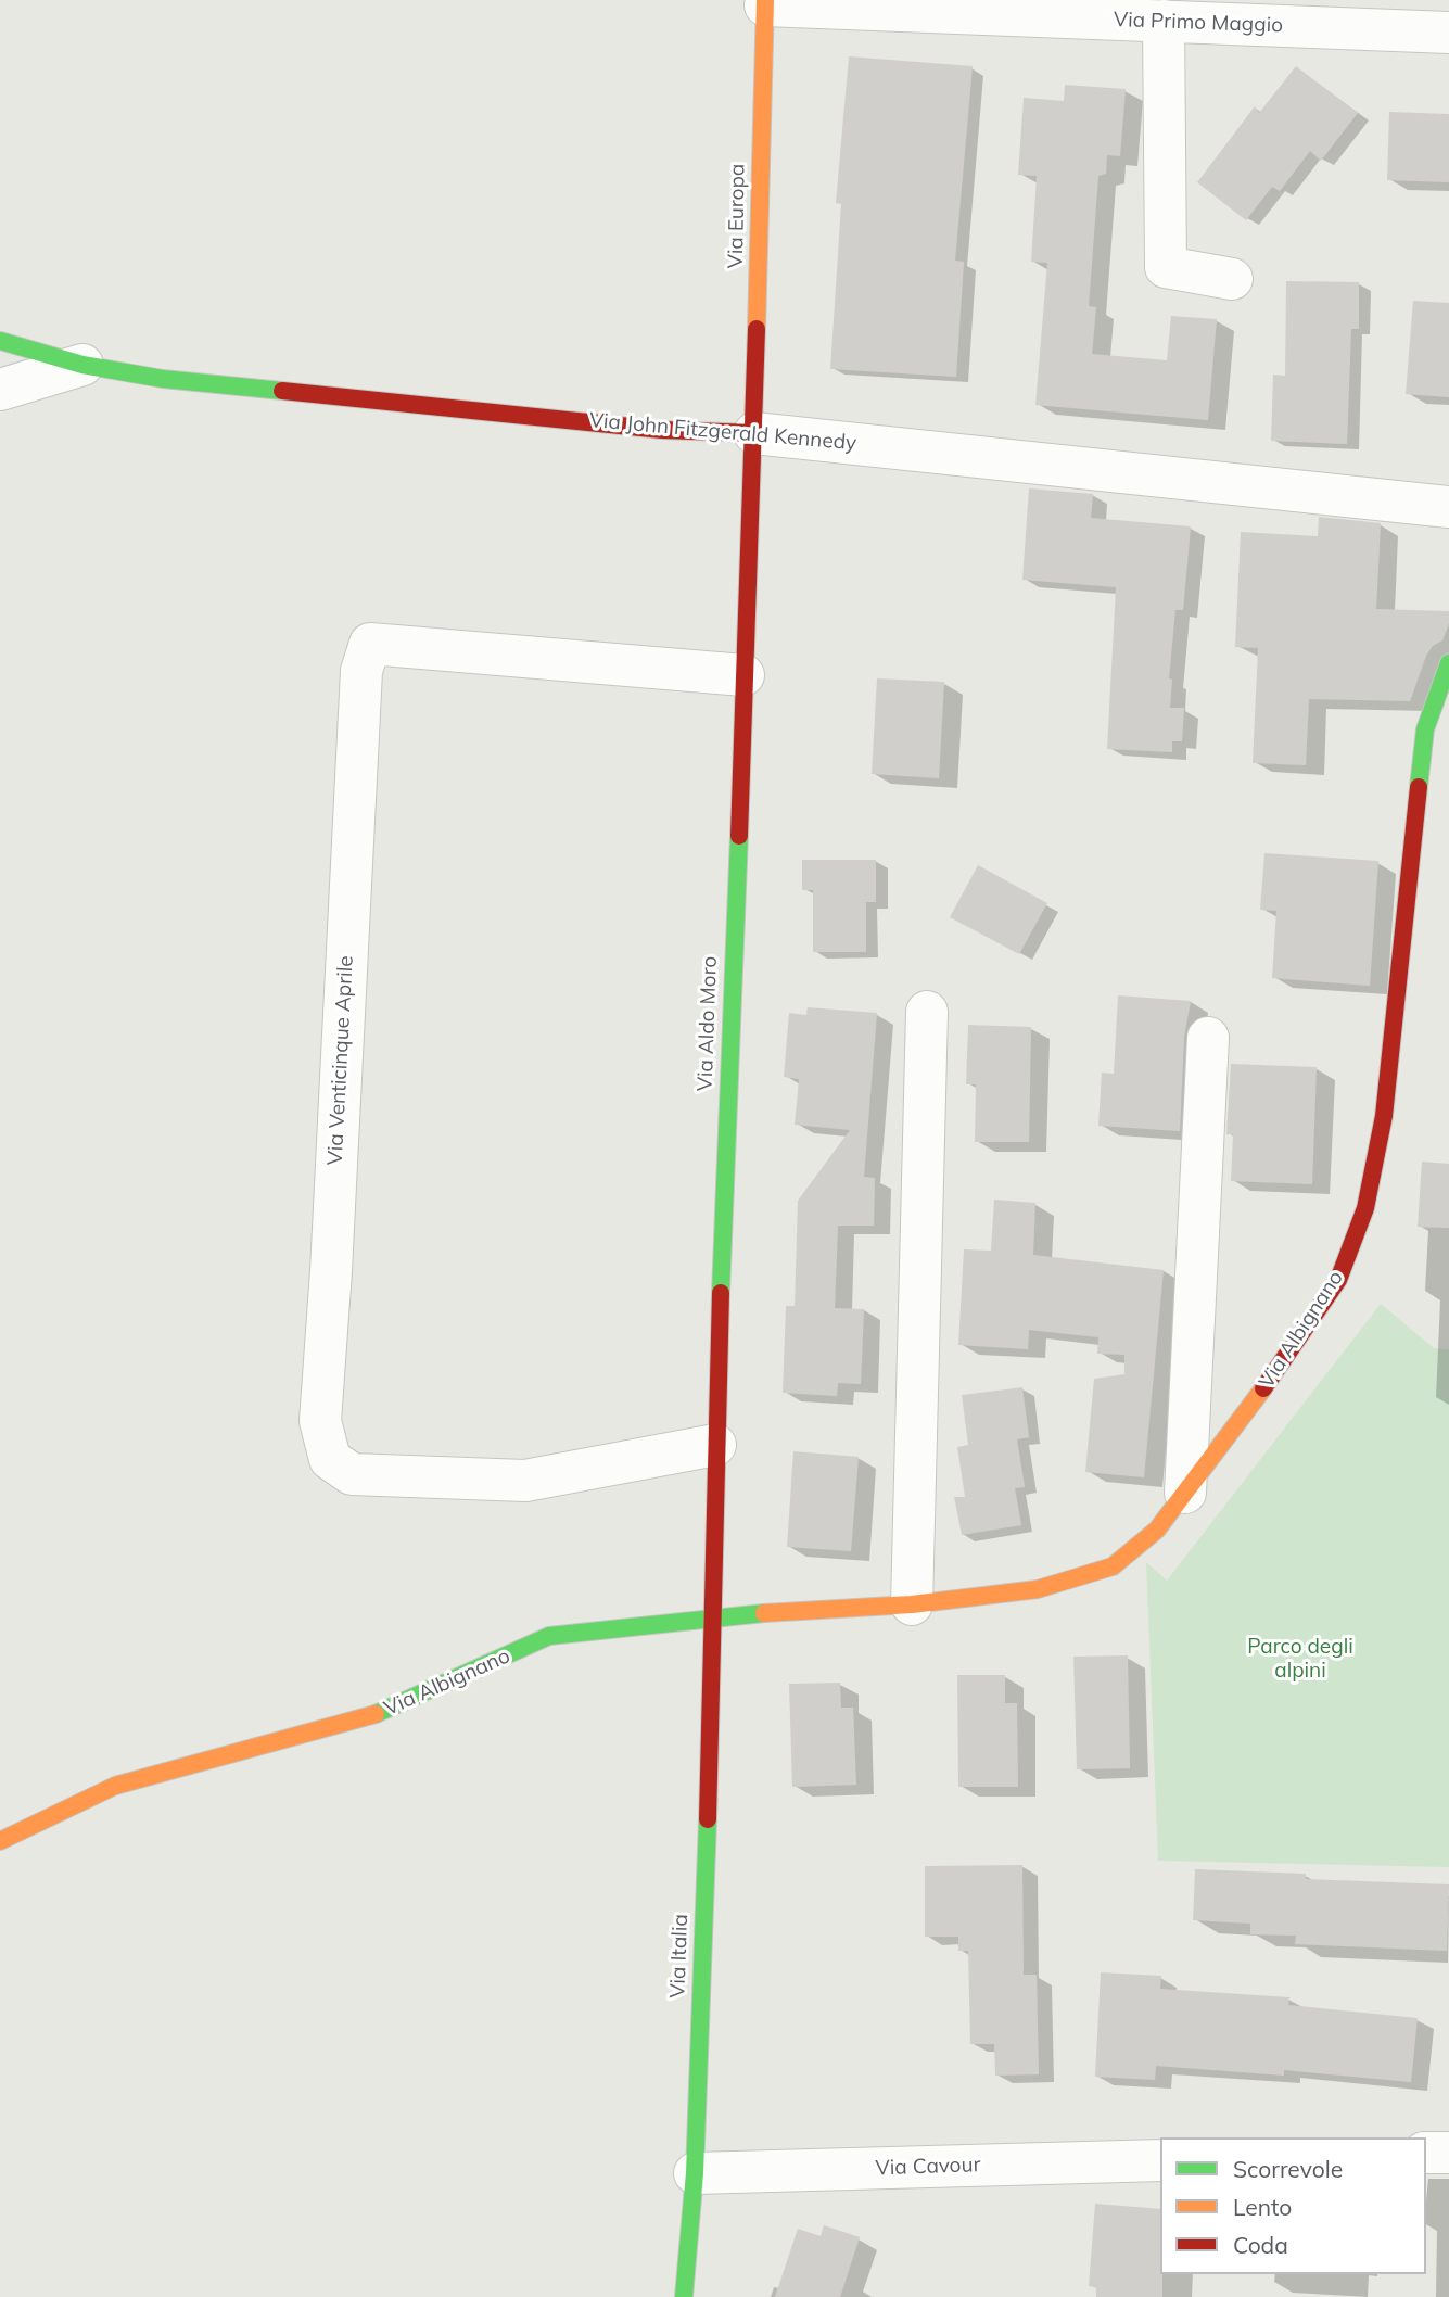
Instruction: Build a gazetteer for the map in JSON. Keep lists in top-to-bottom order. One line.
{"streets":{"street":["Via Primo Maggio","Via Europa","Via John Fitzgerald Kennedy","Via Aldo Moro","Via Venticinque Aprile","Via Albignano","Via Italia","Via Cavour"]},"crossings":[["Via Primo Maggio","Via Europa"],["Via Europa","Via John Fitzgerald Kennedy"],["Via Europa","Via Aldo Moro"],["Via John Fitzgerald Kennedy","Via Aldo Moro"],["Via Aldo Moro","Via Venticinque Aprile"],["Via Aldo Moro","Via Albignano"],["Via Aldo Moro","Via Italia"],["Via Albignano","Via Italia"],["Via Italia","Via Cavour"]],"parks":["Parco degli alpini"],"legend":["Scorrevole","Lento","Coda"]}
